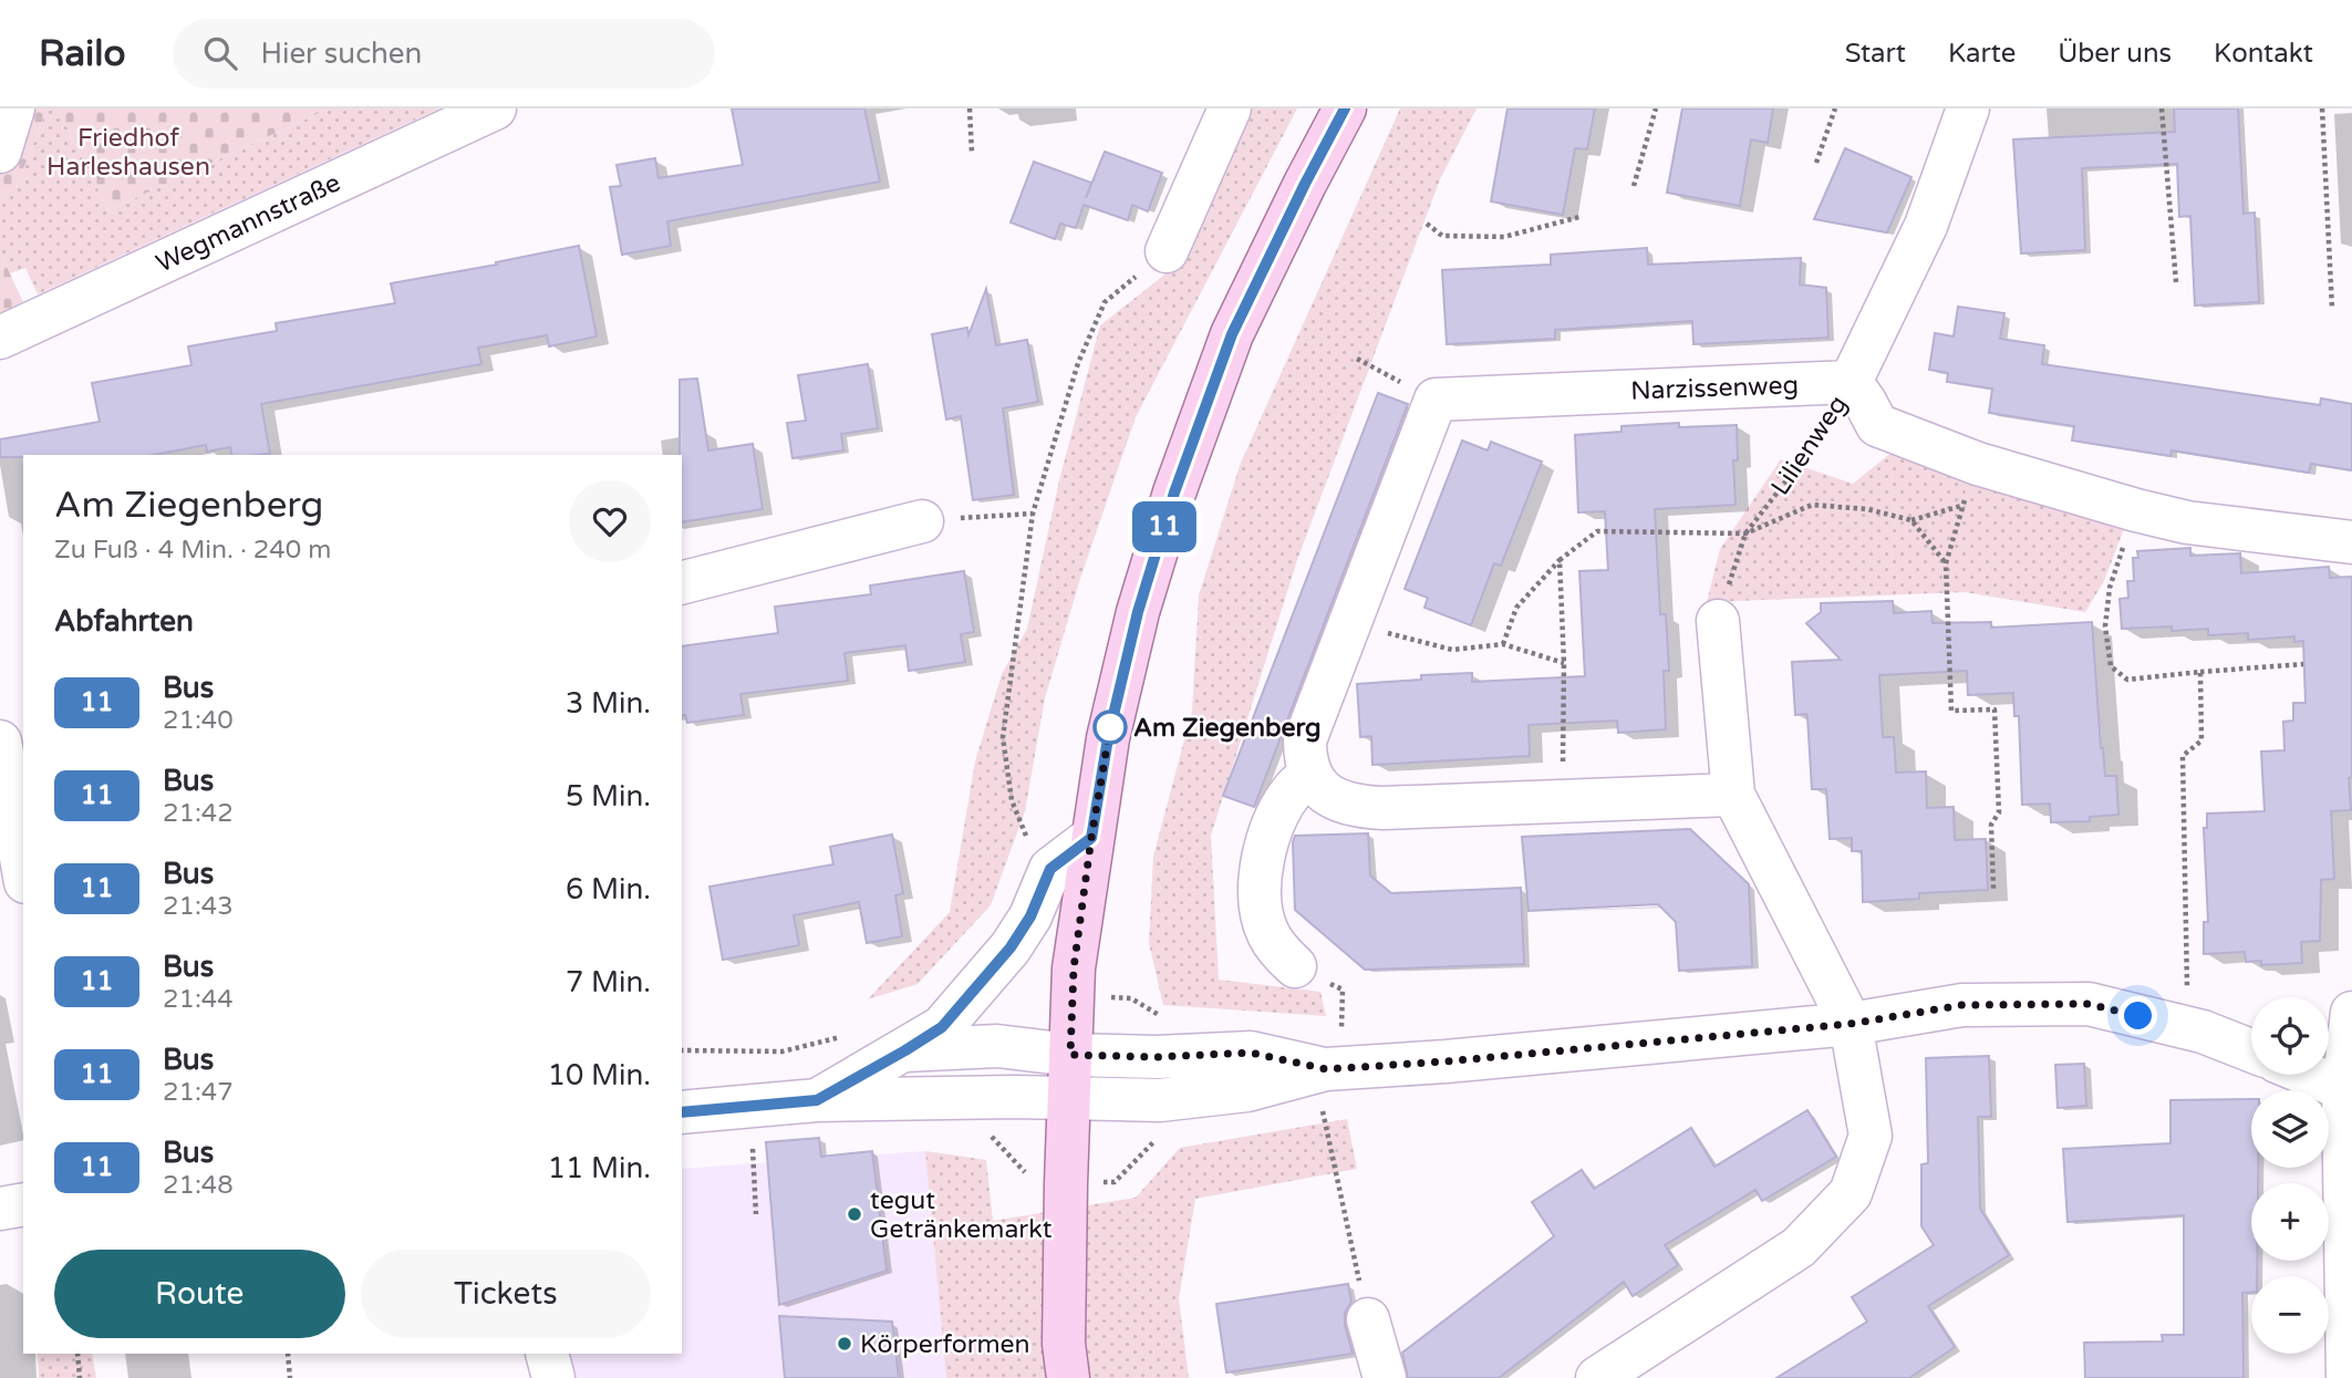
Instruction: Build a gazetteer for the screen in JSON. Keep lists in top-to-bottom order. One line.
{"streets":{"street":["Wegmannstraße","Narzissenweg","Lilienweg"]},"crossings":[["Narzissenweg","Lilienweg"]],"parks":["Friedhof Harleshausen"],"places":["Am Ziegenberg","tegut Getränkemarkt","Körperformen"],"lines":["bus line 11"],"page":{"header":"Railo","search":"Hier suchen","nav":["Start","Karte","Über uns","Kontakt"],"on_map":"11","heading":[["Am Ziegenberg","Zu Fuß · 4 Min. · 240 m"],"Abfahrten"],"list":[{"mark":"11","name":"Bus","note":"21:40","value":"3 Min."},{"mark":"11","name":"Bus","note":"21:42","value":"5 Min."},{"mark":"11","name":"Bus","note":"21:43","value":"6 Min."},{"mark":"11","name":"Bus","note":"21:44","value":"7 Min."},{"mark":"11","name":"Bus","note":"21:47","value":"10 Min."},{"mark":"11","name":"Bus","note":"21:48","value":"11 Min."}],"map_buttons":["+","−"],"buttons":["Route","Tickets"]}}
